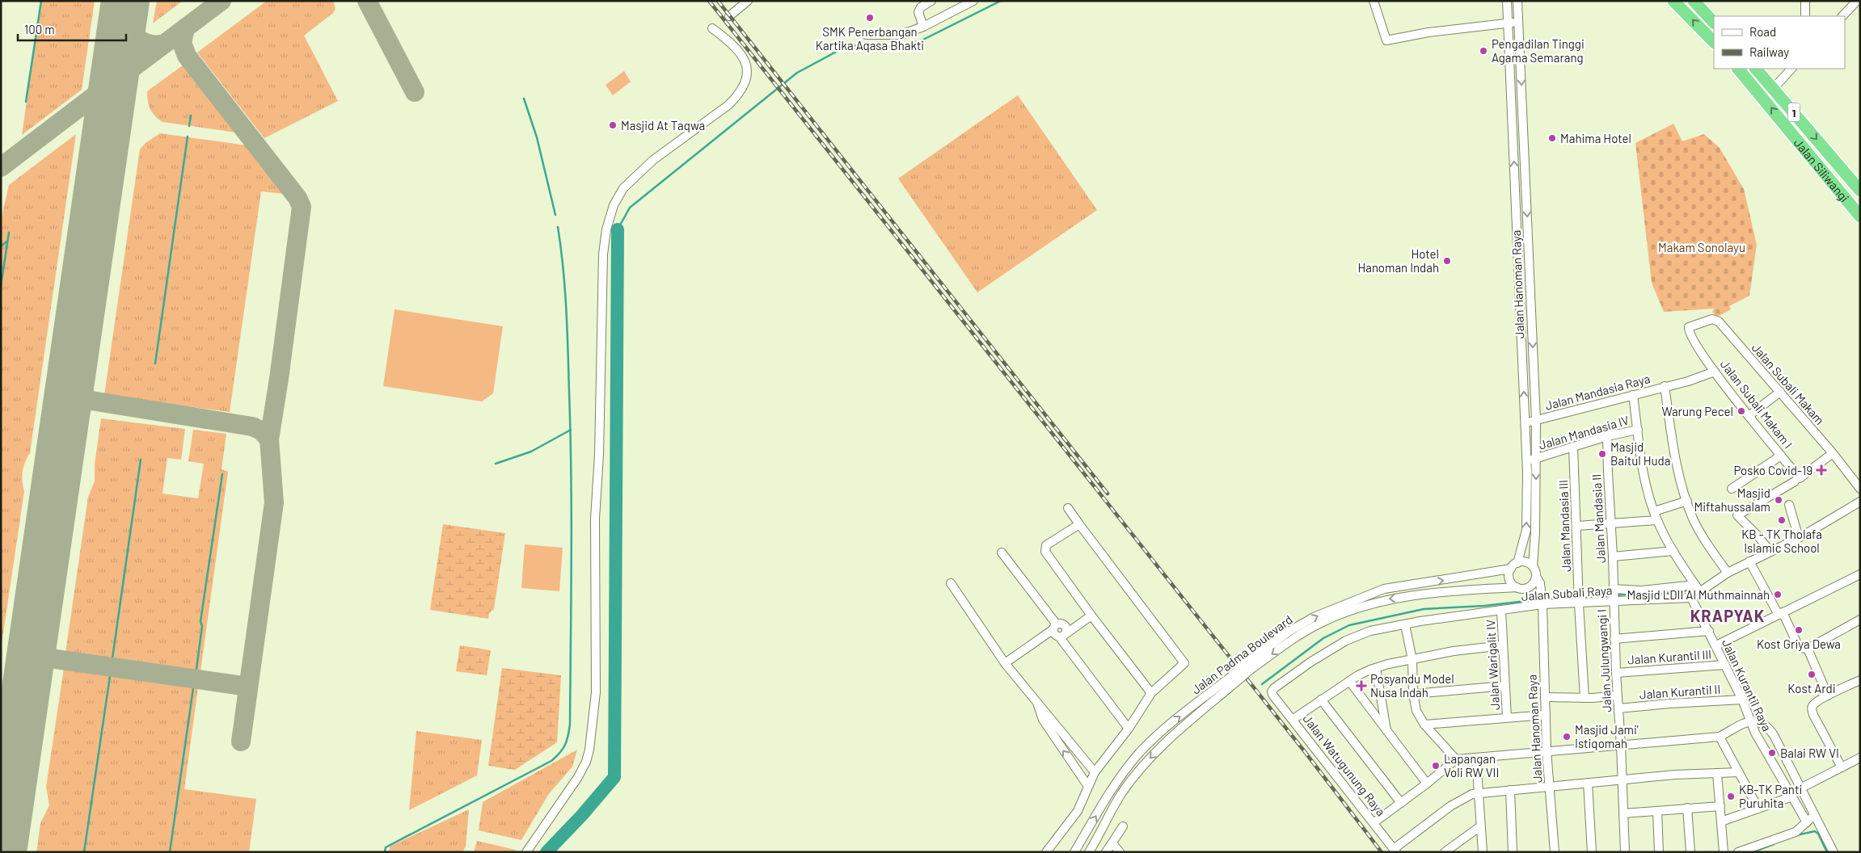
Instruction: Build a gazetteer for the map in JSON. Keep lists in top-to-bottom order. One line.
{"streets":{"highway":["1","Jalan Siliwangi"],"street":["Jalan Hanoman Raya","Jalan Subali Makam","Jalan Mandasia Raya","Jalan Subali Makam I","Jalan Mandasia IV","Jalan Mandasia II","Jalan Mandasia III","Jalan Subali Raya","Jalan Padma Boulevard","Jalan Kurantil III","Jalan Julungwangi I","Jalan Warigalit IV","Jalan Kurantil Raya","Jalan Kurantil II","Jalan Watugunung Raya"]},"crossings":[["Jalan Hanoman Raya","Jalan Mandasia Raya"],["Jalan Hanoman Raya","Jalan Mandasia IV"],["Jalan Hanoman Raya","Jalan Subali Raya"],["Jalan Hanoman Raya","Jalan Padma Boulevard"],["Jalan Subali Makam","Jalan Subali Makam I"],["Jalan Mandasia Raya","Jalan Subali Makam I"],["Jalan Mandasia Raya","Jalan Subali Raya"],["Jalan Mandasia IV","Jalan Mandasia II"],["Jalan Mandasia IV","Jalan Mandasia III"],["Jalan Mandasia II","Jalan Subali Raya"],["Jalan Mandasia II","Jalan Julungwangi I"],["Jalan Mandasia III","Jalan Subali Raya"],["Jalan Subali Raya","Jalan Julungwangi I"],["Jalan Subali Raya","Jalan Warigalit IV"],["Jalan Subali Raya","Jalan Kurantil Raya"],["Jalan Subali Raya","Jalan Watugunung Raya"],["Jalan Kurantil III","Jalan Julungwangi I"],["Jalan Kurantil III","Jalan Kurantil Raya"],["Jalan Julungwangi I","Jalan Kurantil II"],["Jalan Kurantil Raya","Jalan Kurantil II"]],"districts":["KRAPYAK"],"parks":["Makam Sonolayu"],"places":{"other":["SMK Penerbangan Kartika Aqasa Bhakti","Pengadilan Tinggi Agama Semarang","Masjid At Taqwa","Mahima Hotel","Hotel Hanoman Indah","Warung Pecel","Masjid Baitul Huda","Masjid Miftahussalam","KB - TK Tholafa Islamic School","Masjid LDII Al Muthmainnah","Kost Griya Dewa","Kost Ardi","Masjid Jami' Istiqomah","Balai RW VI","Lapangan Voli RW VII","KB-TK Panti Puruhita"],"health":["Posko Covid-19","Posyandu Model Nusa Indah"]},"legend":["Road","Railway"],"scale_bar":"100 m"}
